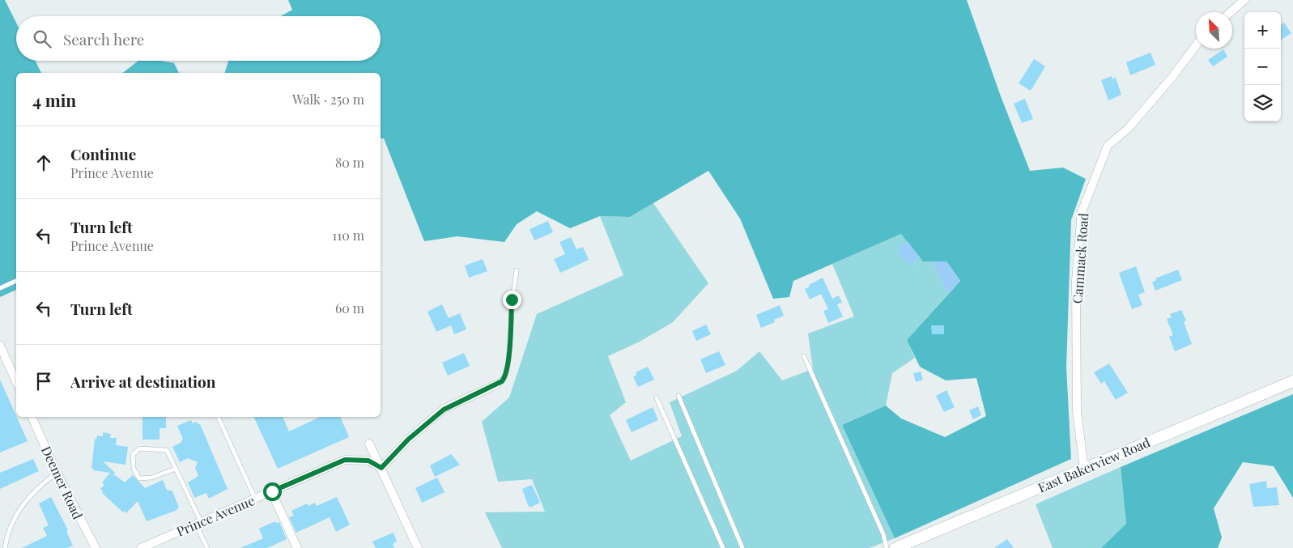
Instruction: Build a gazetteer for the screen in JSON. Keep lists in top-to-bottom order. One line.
{"streets":{"main road":["East Bakerview Road"],"street":["Cammack Road","Deemer Road","Prince Avenue"]},"crossings":[["Cammack Road","East Bakerview Road"]],"north":"top left","page":{"map_buttons":["+","−"],"search":"Search here","heading":["4 min","Walk · 250 m"],"list":[["Continue","Prince Avenue","80 m"],["Turn left","Prince Avenue","110 m"],["Turn left","60 m"],"Arrive at destination"]}}
